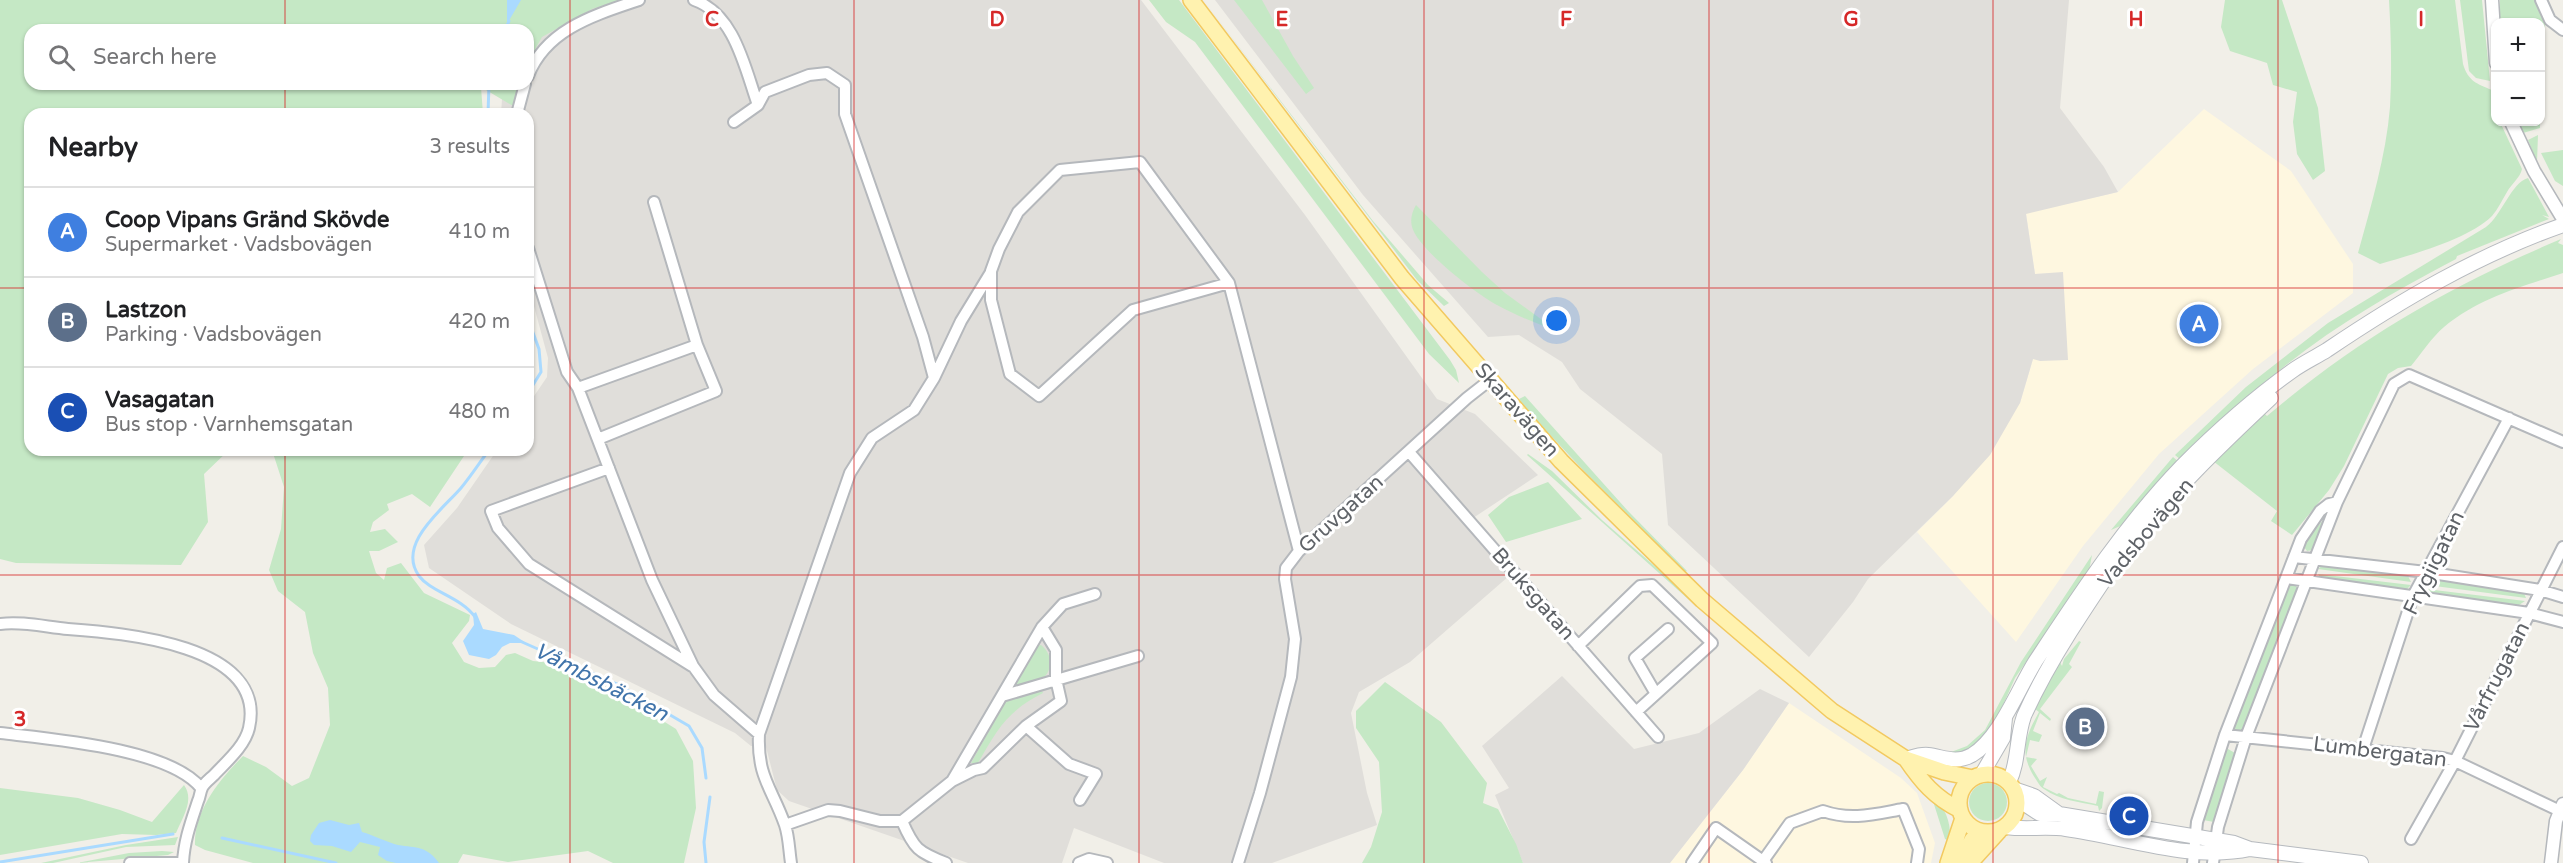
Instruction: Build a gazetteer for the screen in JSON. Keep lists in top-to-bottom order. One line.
{"streets":{"main road":["Skaravägen","Vadsbovägen"],"street":["Gruvgatan","Frygiigatan","Bruksgatan","Vårfrugatan","Lumbergatan"]},"crossings":[["Skaravägen","Gruvgatan"],["Skaravägen","Vadsbovägen"],["Gruvgatan","Bruksgatan"],["Frygiigatan","Lumbergatan"],["Vårfrugatan","Lumbergatan"]],"water":["Våmbsbäcken"],"page":{"map_buttons":["+","−"],"search":"Search here","heading":["Nearby","3 results"],"list":[{"mark":"A","name":"Coop Vipans Gränd Skövde","note":"Supermarket · Vadsbovägen","value":"410 m"},{"mark":"B","name":"Lastzon","note":"Parking · Vadsbovägen","value":"420 m"},{"mark":"C","name":"Vasagatan","note":"Bus stop · Varnhemsgatan","value":"480 m"}],"pins":["A","B","C"]},"grid":{"columns":["C","D","E","F","G","H","I"],"rows":["3"]}}
